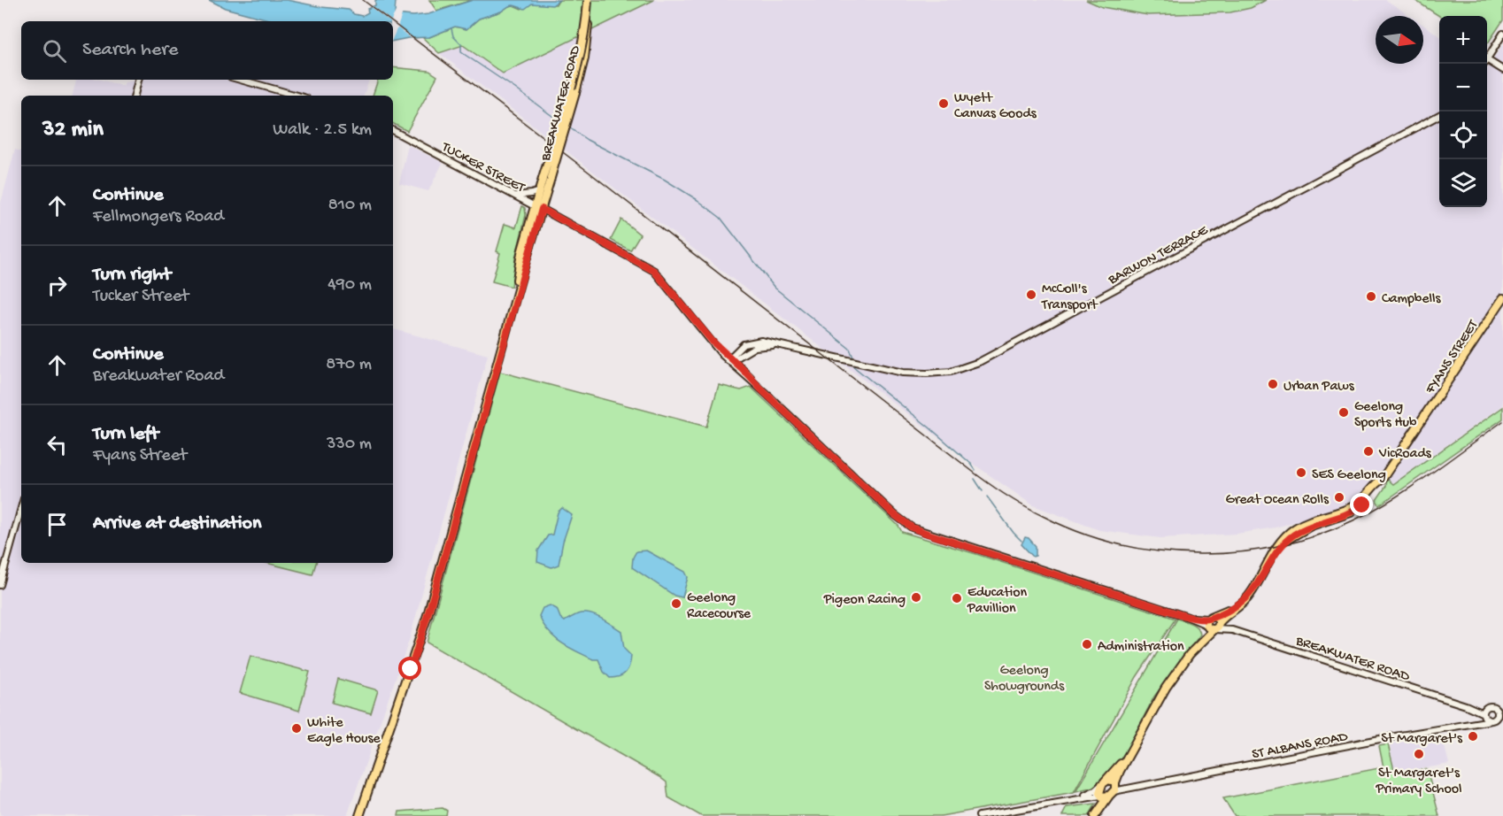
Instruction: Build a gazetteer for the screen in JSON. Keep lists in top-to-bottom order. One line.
{"streets":{"main road":["BREAKWATER ROAD","FYANS STREET"],"street":["TUCKER STREET","BARWON TERRACE","ST ALBANS ROAD"]},"crossings":[["BREAKWATER ROAD","TUCKER STREET"],["BREAKWATER ROAD","FYANS STREET"],["BREAKWATER ROAD","ST ALBANS ROAD"],["TUCKER STREET","BARWON TERRACE"],["TUCKER STREET","FYANS STREET"]],"parks":["Geelong Showgrounds"],"places":["Wyett Canvas Goods","McColl's Transport","Campbells","Urban Paws","Geelong Sports Hub","VicRoads","SES Geelong","Great Ocean Rolls","Pigeon Racing","Education Pavillion","Geelong Racecourse","Administration","White Eagle House","St Margaret's","St Margaret's Primary School"],"north":"right","page":{"map_buttons":["+","−"],"search":"Search here","heading":["32 min","Walk · 2.5 km"],"list":[["Continue","Fellmongers Road","810 m"],["Turn right","Tucker Street","490 m"],["Continue","Breakwater Road","870 m"],["Turn left","Fyans Street","330 m"],"Arrive at destination"]}}
